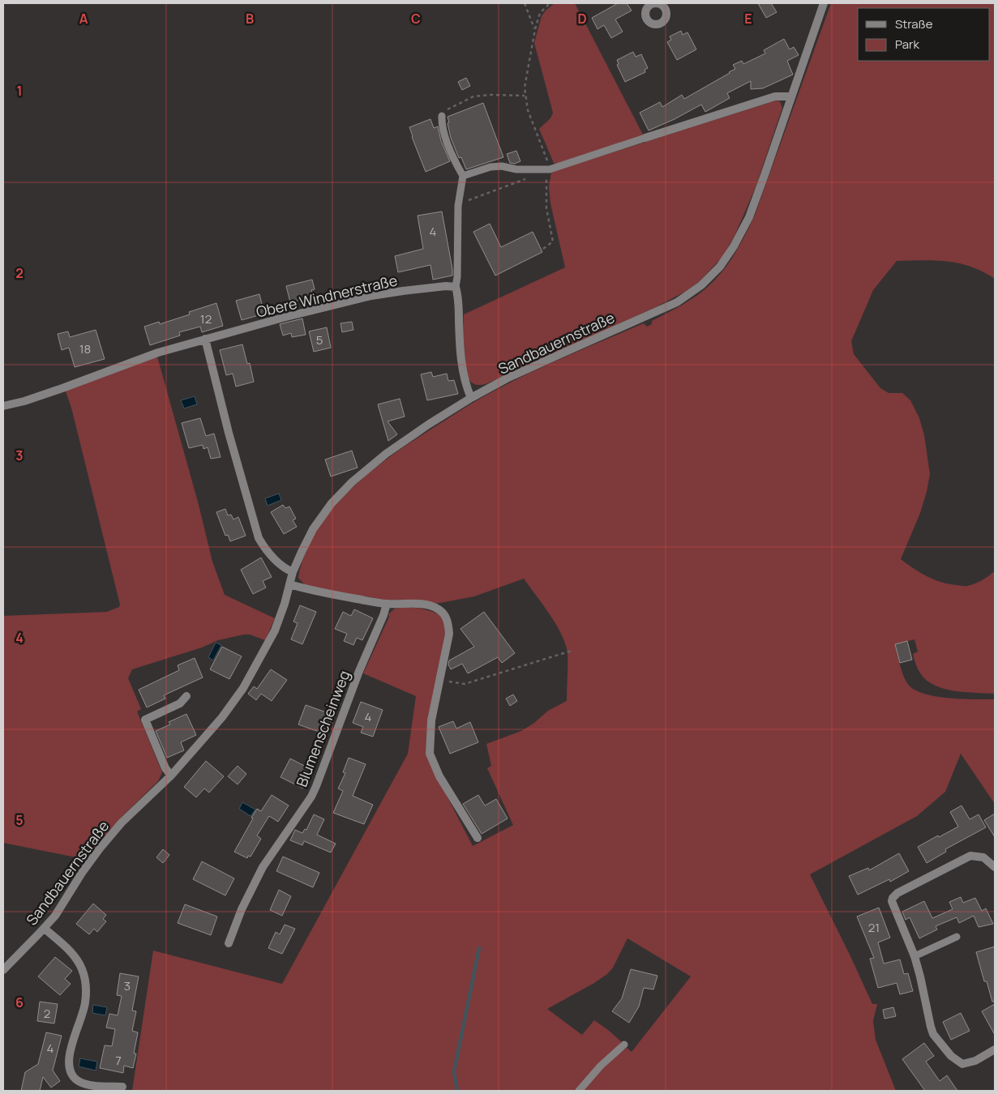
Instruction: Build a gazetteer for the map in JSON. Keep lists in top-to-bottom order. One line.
{"streets":{"street":["Obere Windnerstraße","Sandbauernstraße","Blumenscheinweg"]},"house_numbers":["4","12","5","18","4","21","3","2","4","7"],"legend":["Straße","Park"],"grid":{"columns":["A","B","C","D","E"],"rows":["1","2","3","4","5","6"]}}
